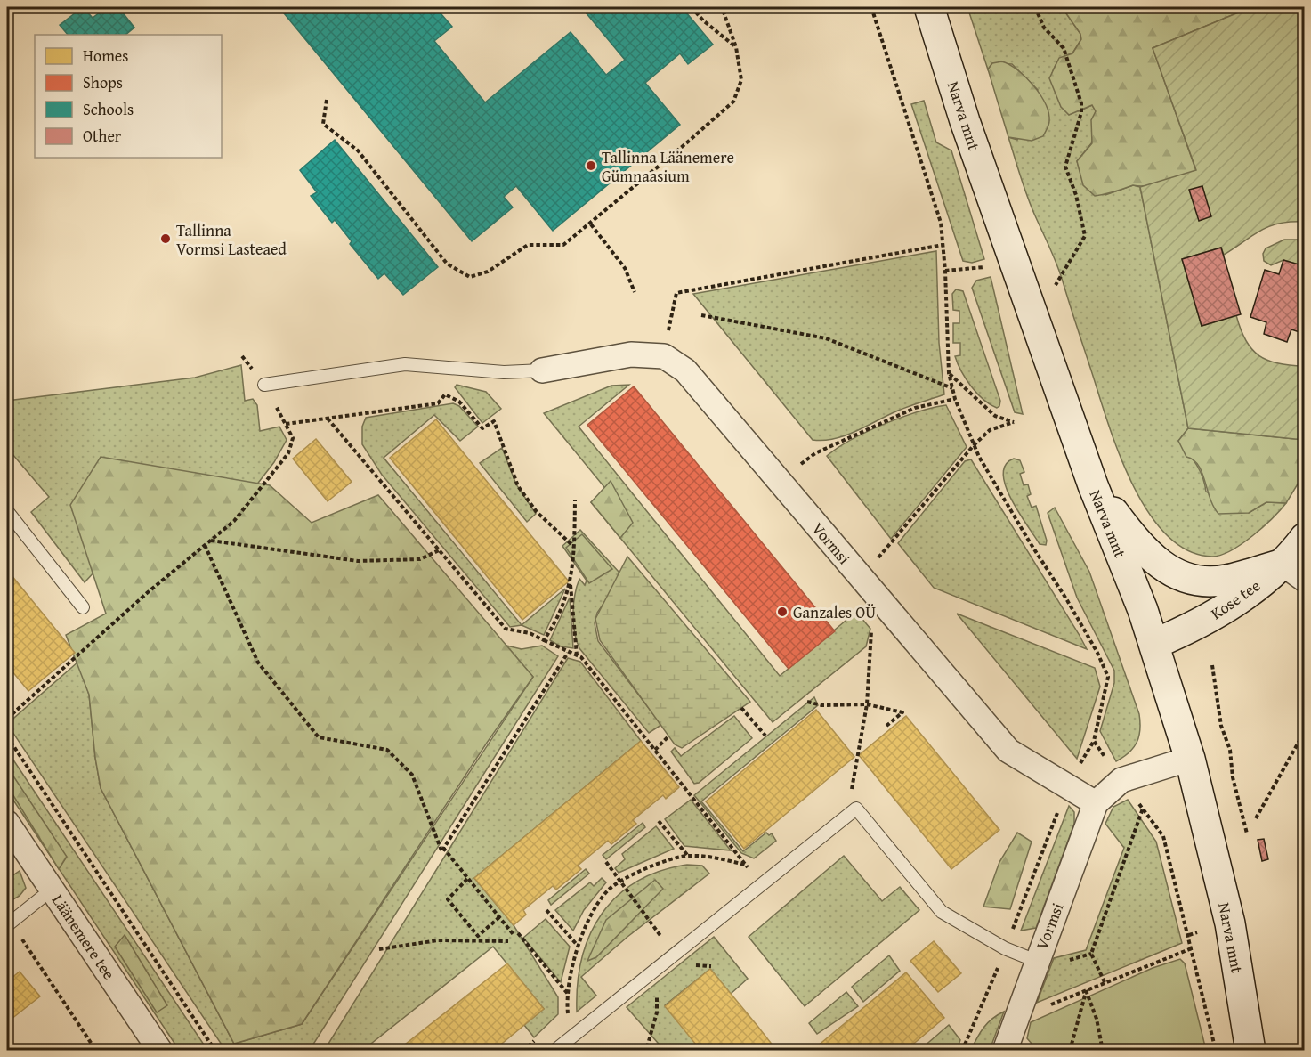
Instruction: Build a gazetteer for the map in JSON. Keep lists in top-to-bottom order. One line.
{"streets":{"main road":["Narva mnt","Kose tee"],"street":["Vormsi","Läänemere tee"]},"crossings":[["Narva mnt","Vormsi"],["Narva mnt","Kose tee"]],"places":["Tallinna Läänemere Gümnaasium","Tallinna Vormsi Lasteaed","Ganzales OÜ"],"legend":["Homes","Shops","Schools","Other"]}
